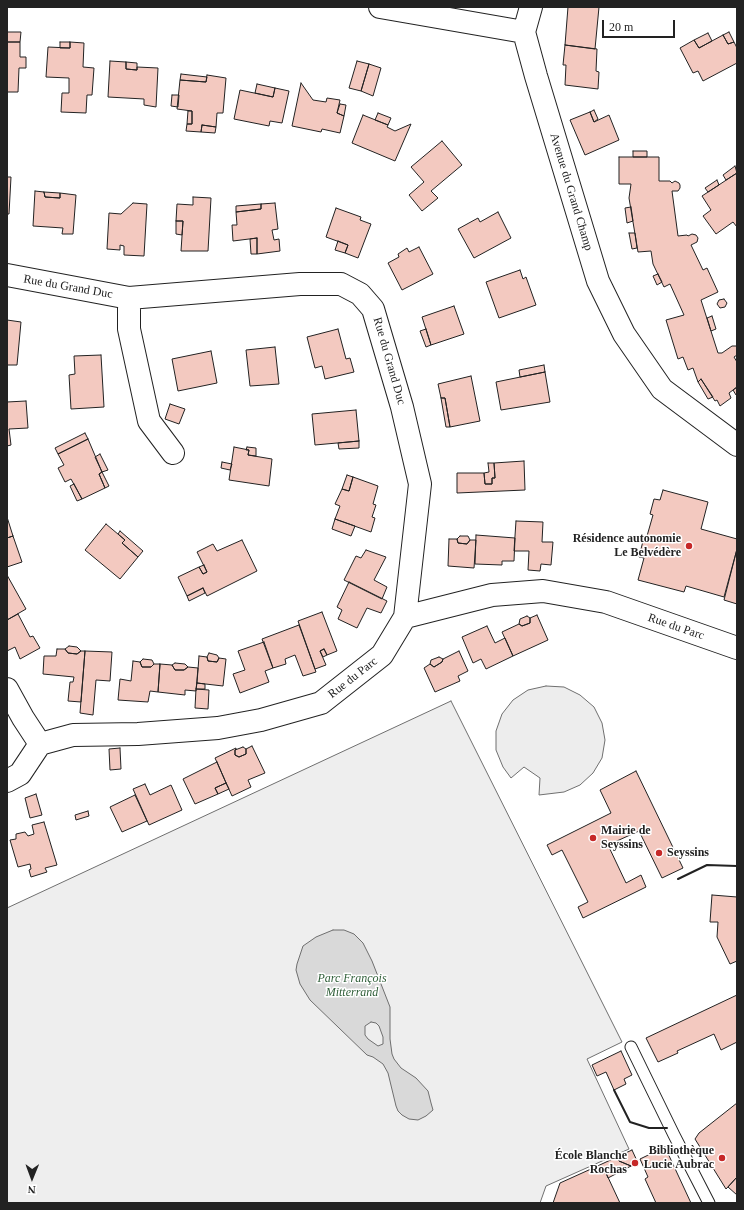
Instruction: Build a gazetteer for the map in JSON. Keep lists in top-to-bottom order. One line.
{"streets":{"street":["Avenue du Grand Champ","Rue du Grand Duc","Rue du Parc"]},"crossings":[["Rue du Grand Duc","Rue du Parc"]],"parks":["Parc François Mitterrand"],"places":["Résidence autonomie Le Belvédère","Mairie de Seyssins","Seyssins","Bibliothèque Lucie Aubrac","École Blanche Rochas"],"scale_bar":"20 m","north":"bottom"}
